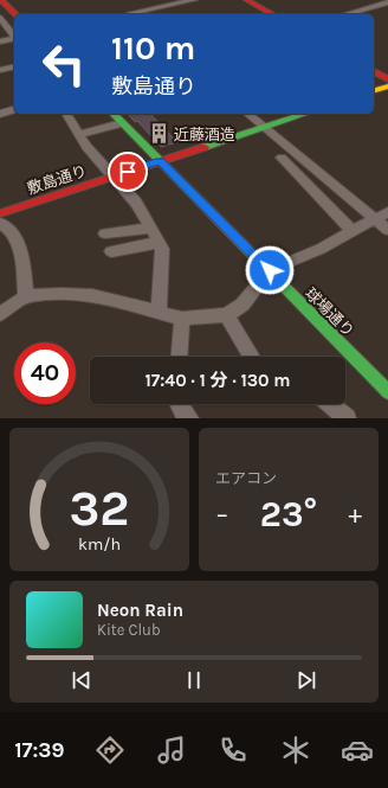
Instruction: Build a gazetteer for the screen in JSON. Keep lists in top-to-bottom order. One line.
{"streets":{"street":["敷島通り","球場通り"]},"crossings":[["敷島通り","球場通り"]],"places":{"building":["近藤酒造"]},"page":{"turn":["110 m","敷島通り"],"limit":"40","trip":"17:40 · 1 分 · 130 m","tile":"エアコン","heat":["−","23°","+"],"song":["Neon Rain","Kite Club"],"tabs":"17:39","gauge":["32","km/h"]}}
